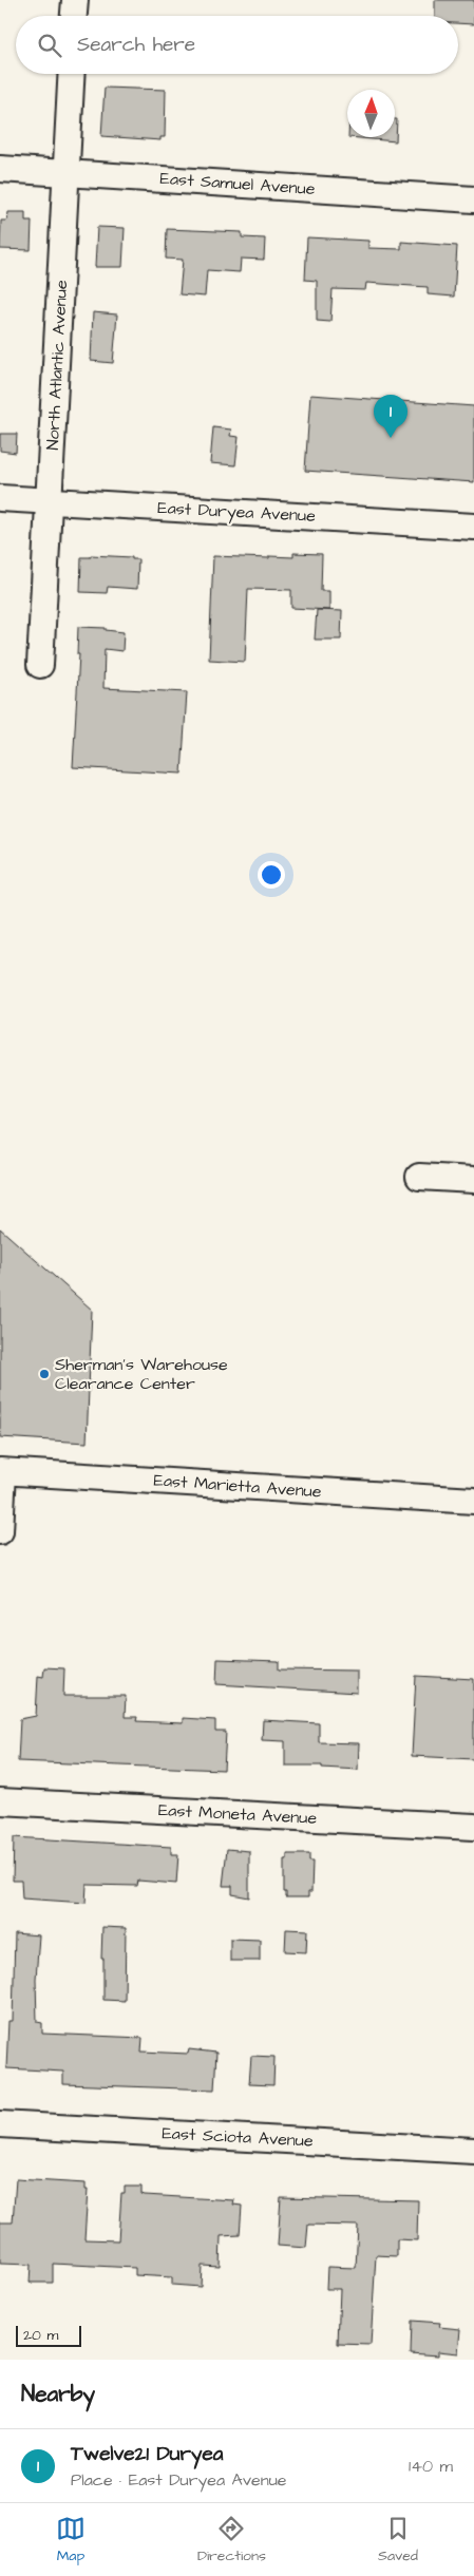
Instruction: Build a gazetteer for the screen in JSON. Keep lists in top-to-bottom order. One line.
{"streets":{"street":["East Samuel Avenue","North Atlantic Avenue","East Duryea Avenue","East Marietta Avenue","East Moneta Avenue","East Sciota Avenue"]},"crossings":[["East Samuel Avenue","North Atlantic Avenue"],["North Atlantic Avenue","East Duryea Avenue"]],"places":["Sherman's Warehouse Clearance Center"],"scale_bar":"20 m","north":"top","page":{"search":"Search here","pins":"1","scale":"20 m","heading":"Nearby","list":[{"mark":"1","name":"Twelve21 Duryea","note":"Place · East Duryea Avenue","value":"140 m"}],"nav":["Map","Directions","Saved"]}}
